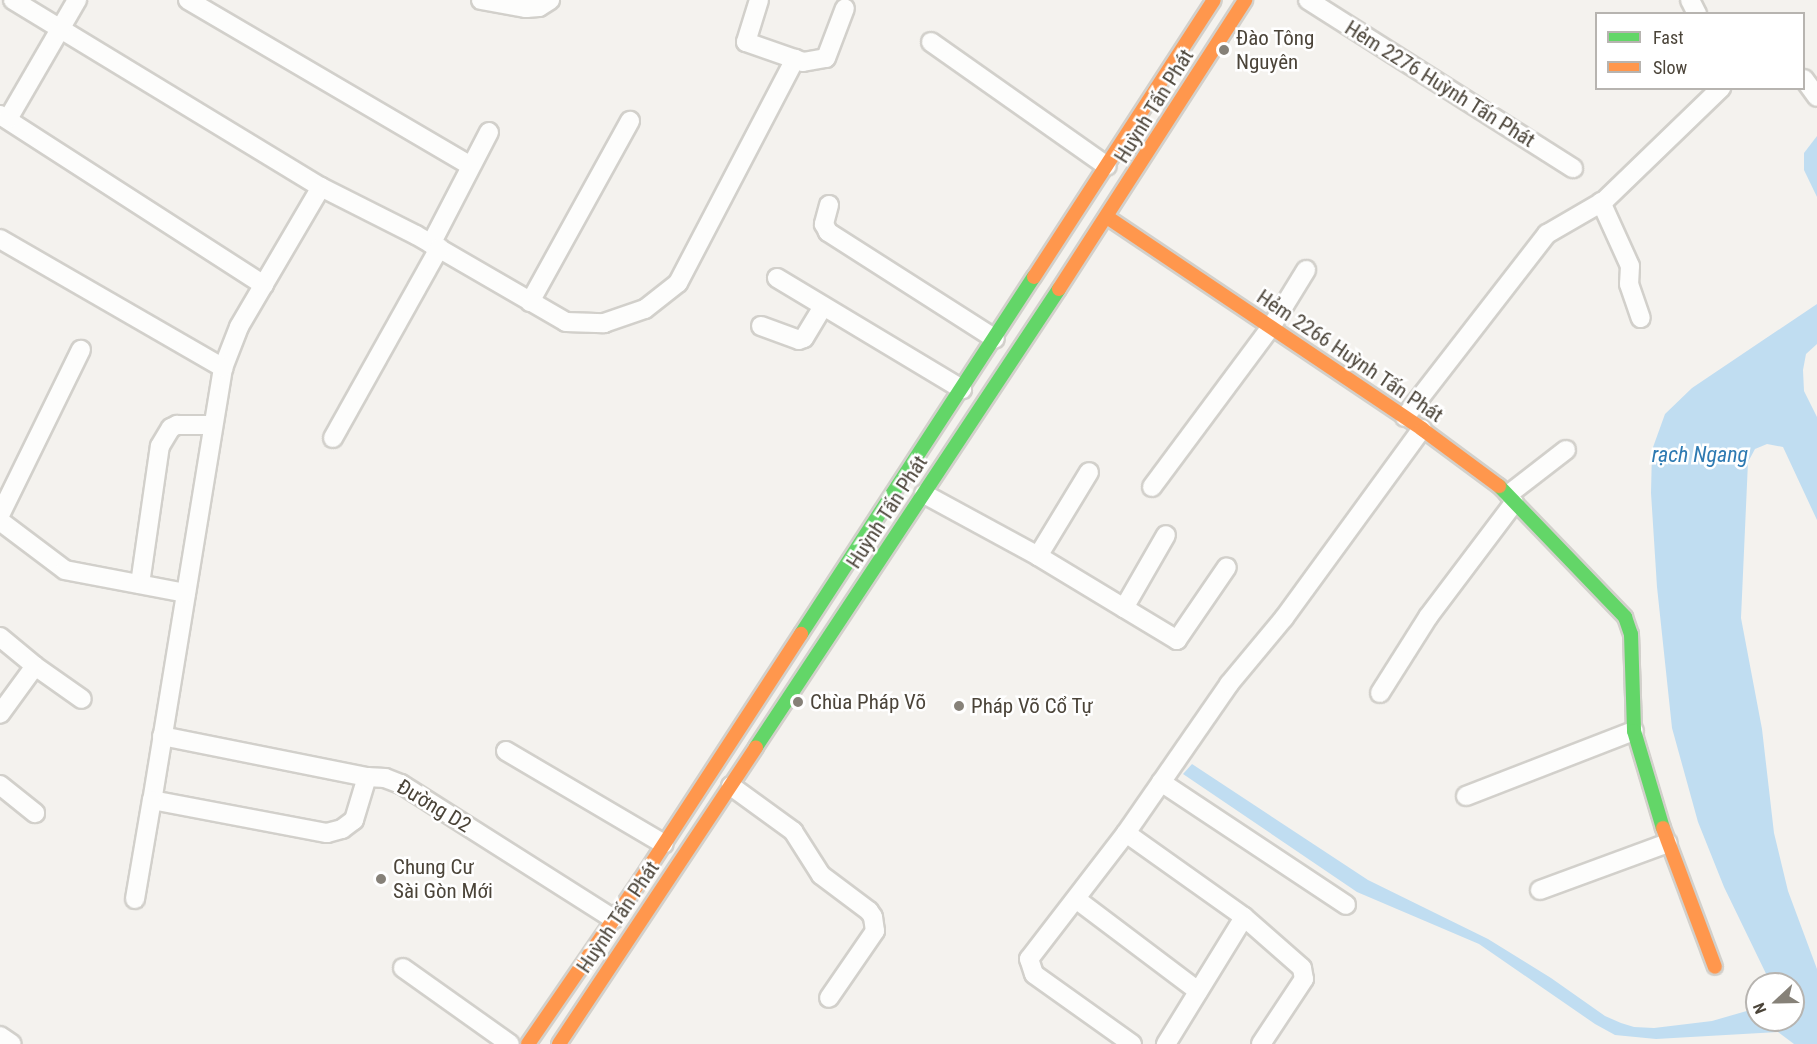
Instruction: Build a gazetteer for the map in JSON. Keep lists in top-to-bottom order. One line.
{"streets":{"main road":["Huỳnh Tấn Phát","Hẻm 2266 Huỳnh Tấn Phát"],"street":["Hẻm 2276 Huỳnh Tấn Phát","Đường D2"]},"crossings":[["Huỳnh Tấn Phát","Hẻm 2266 Huỳnh Tấn Phát"],["Huỳnh Tấn Phát","Đường D2"]],"water":["rạch Ngang"],"places":["Đào Tông Nguyên","Chùa Pháp Võ","Pháp Võ Cổ Tự","Chung Cư Sài Gòn Mới"],"legend":["Fast","Slow"],"north":"left"}
